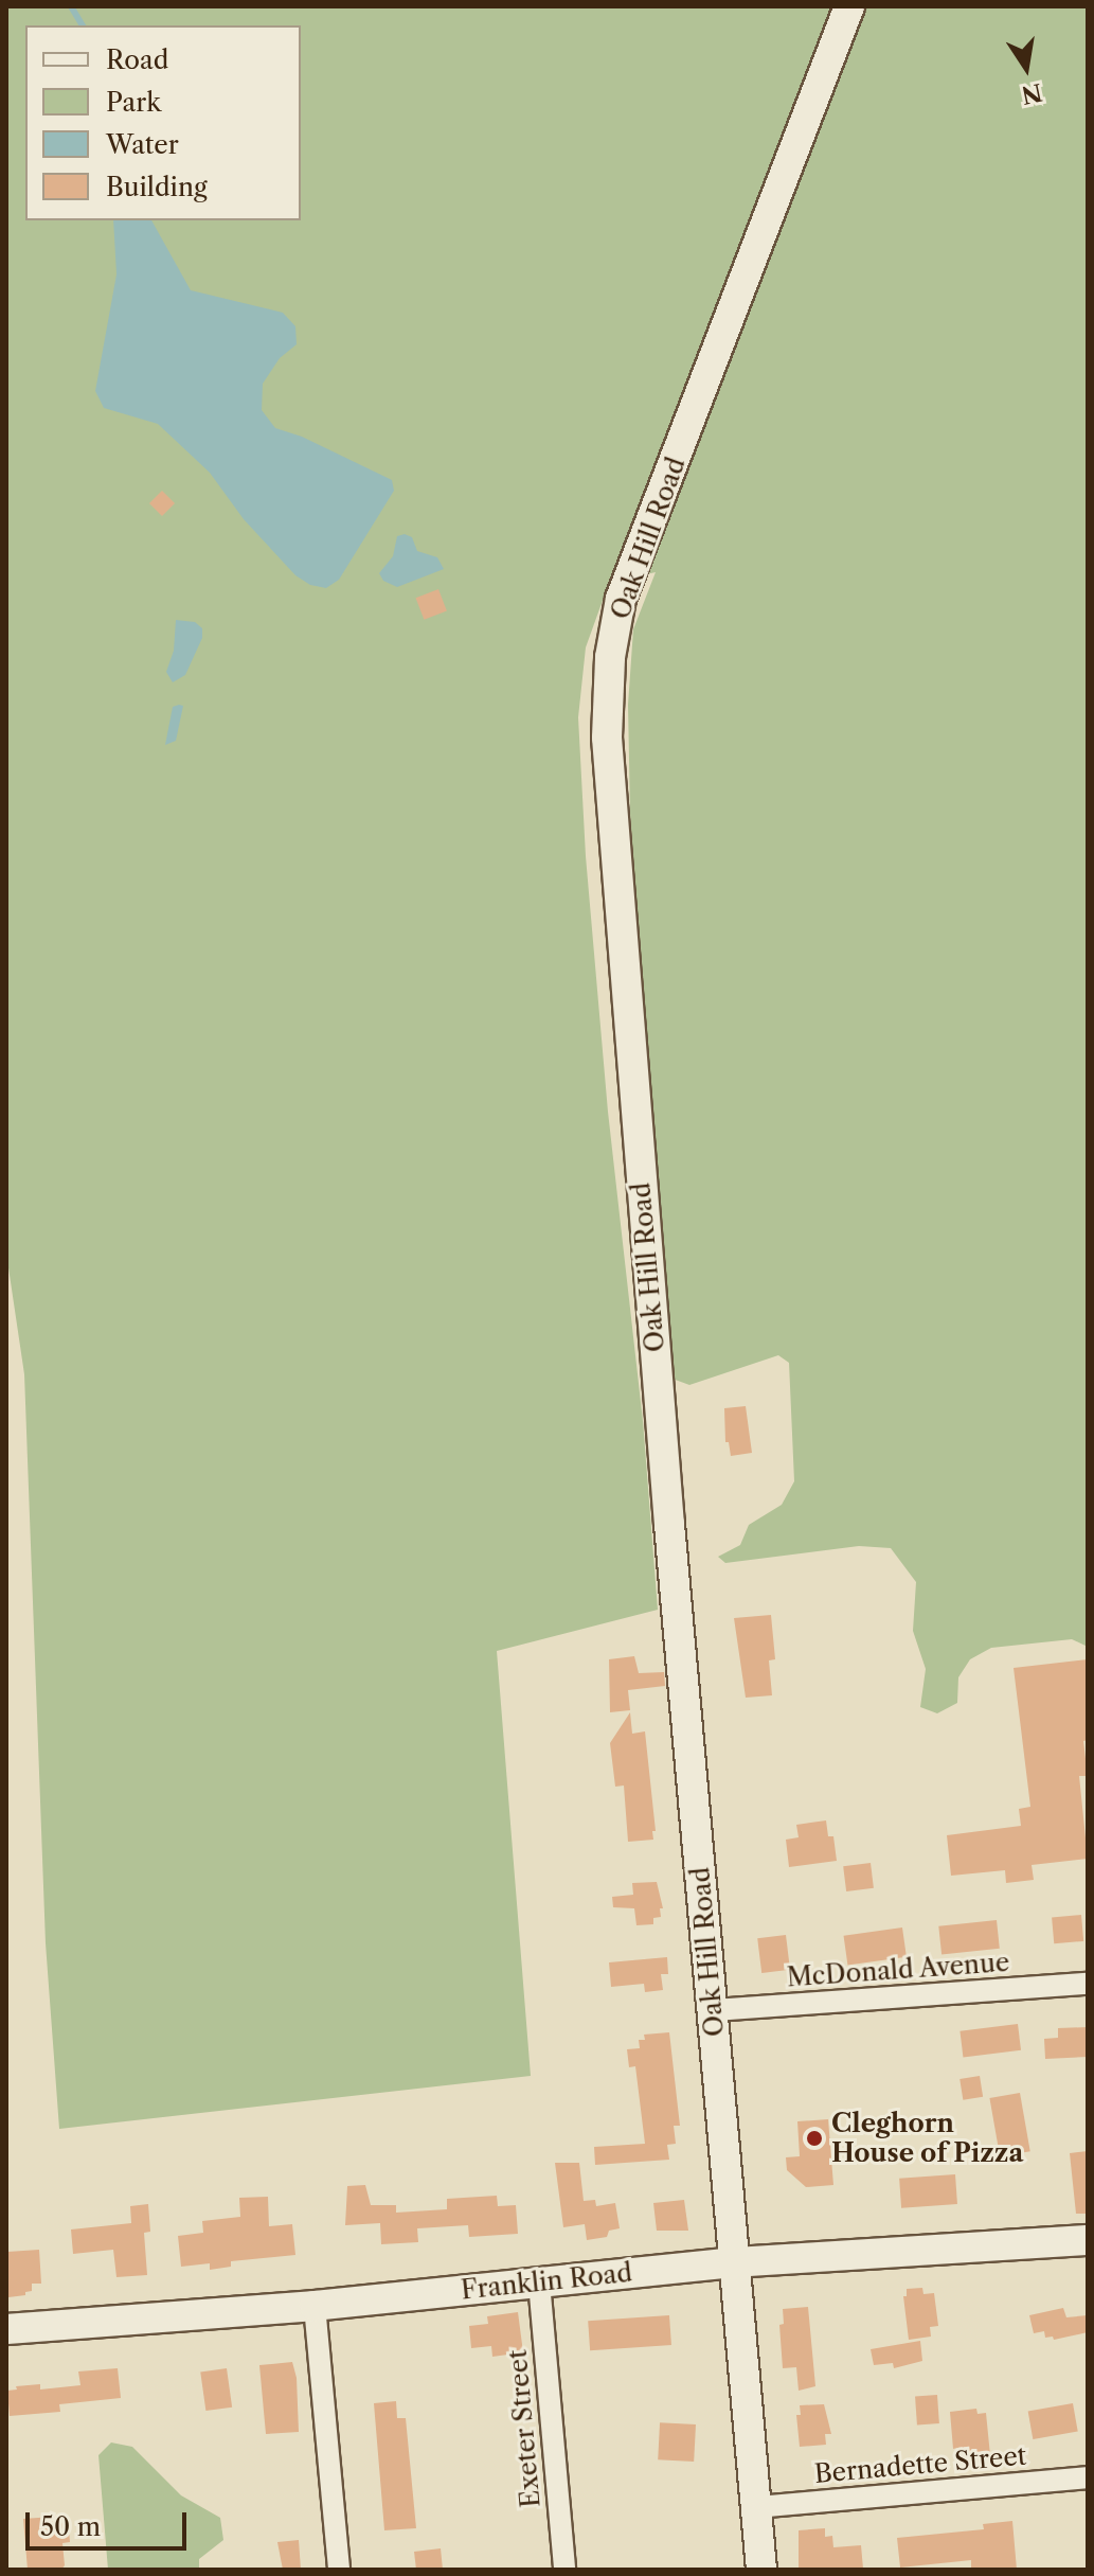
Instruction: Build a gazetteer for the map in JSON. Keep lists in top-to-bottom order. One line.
{"streets":{"street":["Oak Hill Road","McDonald Avenue","Franklin Road","Exeter Street","Bernadette Street"]},"crossings":[["Oak Hill Road","McDonald Avenue"],["Oak Hill Road","Franklin Road"],["Oak Hill Road","Bernadette Street"],["Franklin Road","Exeter Street"]],"places":["Cleghorn House of Pizza"],"legend":["Road","Park","Water","Building"],"scale_bar":"50 m","north":"bottom"}
